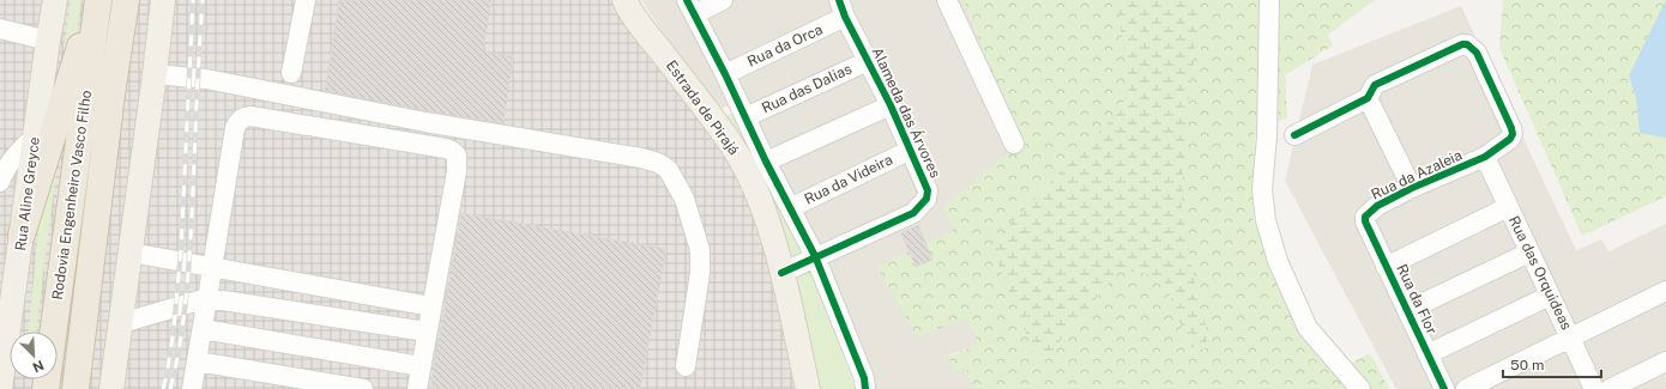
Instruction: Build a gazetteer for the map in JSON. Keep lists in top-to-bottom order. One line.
{"streets":{"highway":["Rodovia Engenheiro Vasco Filho"],"main road":["Estrada de Pirajá","Rua Aline Greyce"],"street":["Rua da Orca","Rua das Dalias","Alameda das Árvores","Rua da Azaleia","Rua da Videira","Rua das Orquideas","Rua da Flor"]},"crossings":[["Rua da Orca","Alameda das Árvores"],["Rua das Dalias","Alameda das Árvores"],["Estrada de Pirajá","Alameda das Árvores"],["Alameda das Árvores","Rua da Videira"],["Rua da Azaleia","Rua das Orquideas"],["Rua da Azaleia","Rua da Flor"]],"scale_bar":"50 m","north":"bottom right"}
